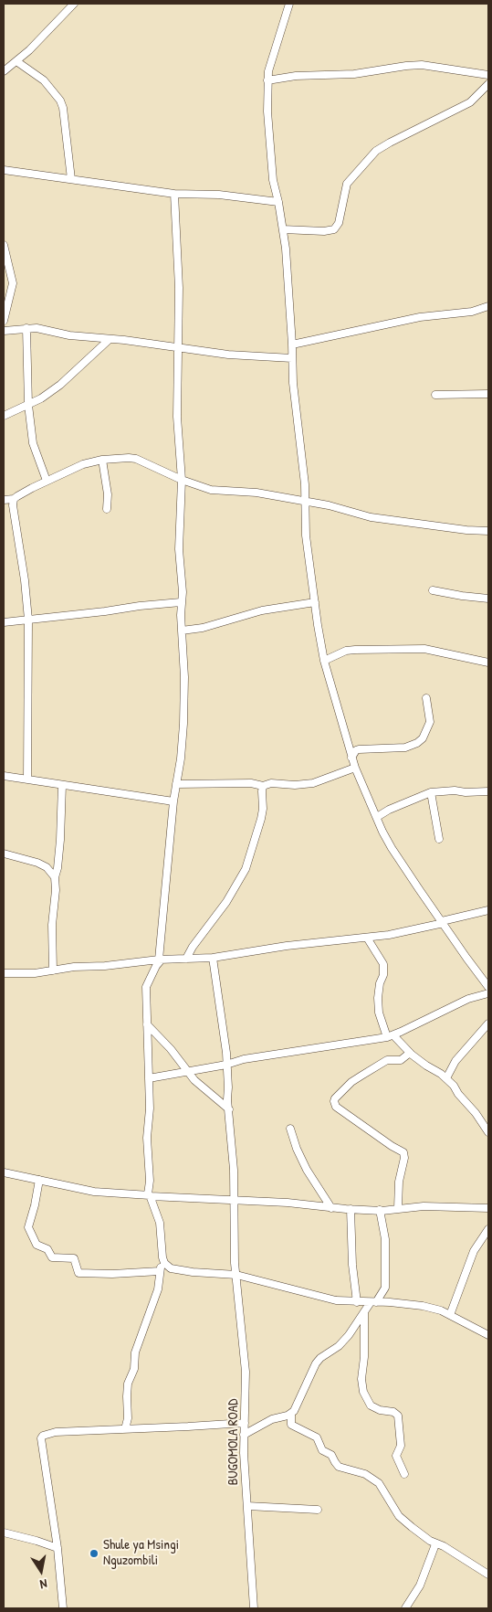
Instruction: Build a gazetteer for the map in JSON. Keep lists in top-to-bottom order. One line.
{"streets":{"street":["BUGOMOLA ROAD"]},"places":["Shule ya Msingi Nguzombili"],"north":"bottom"}
